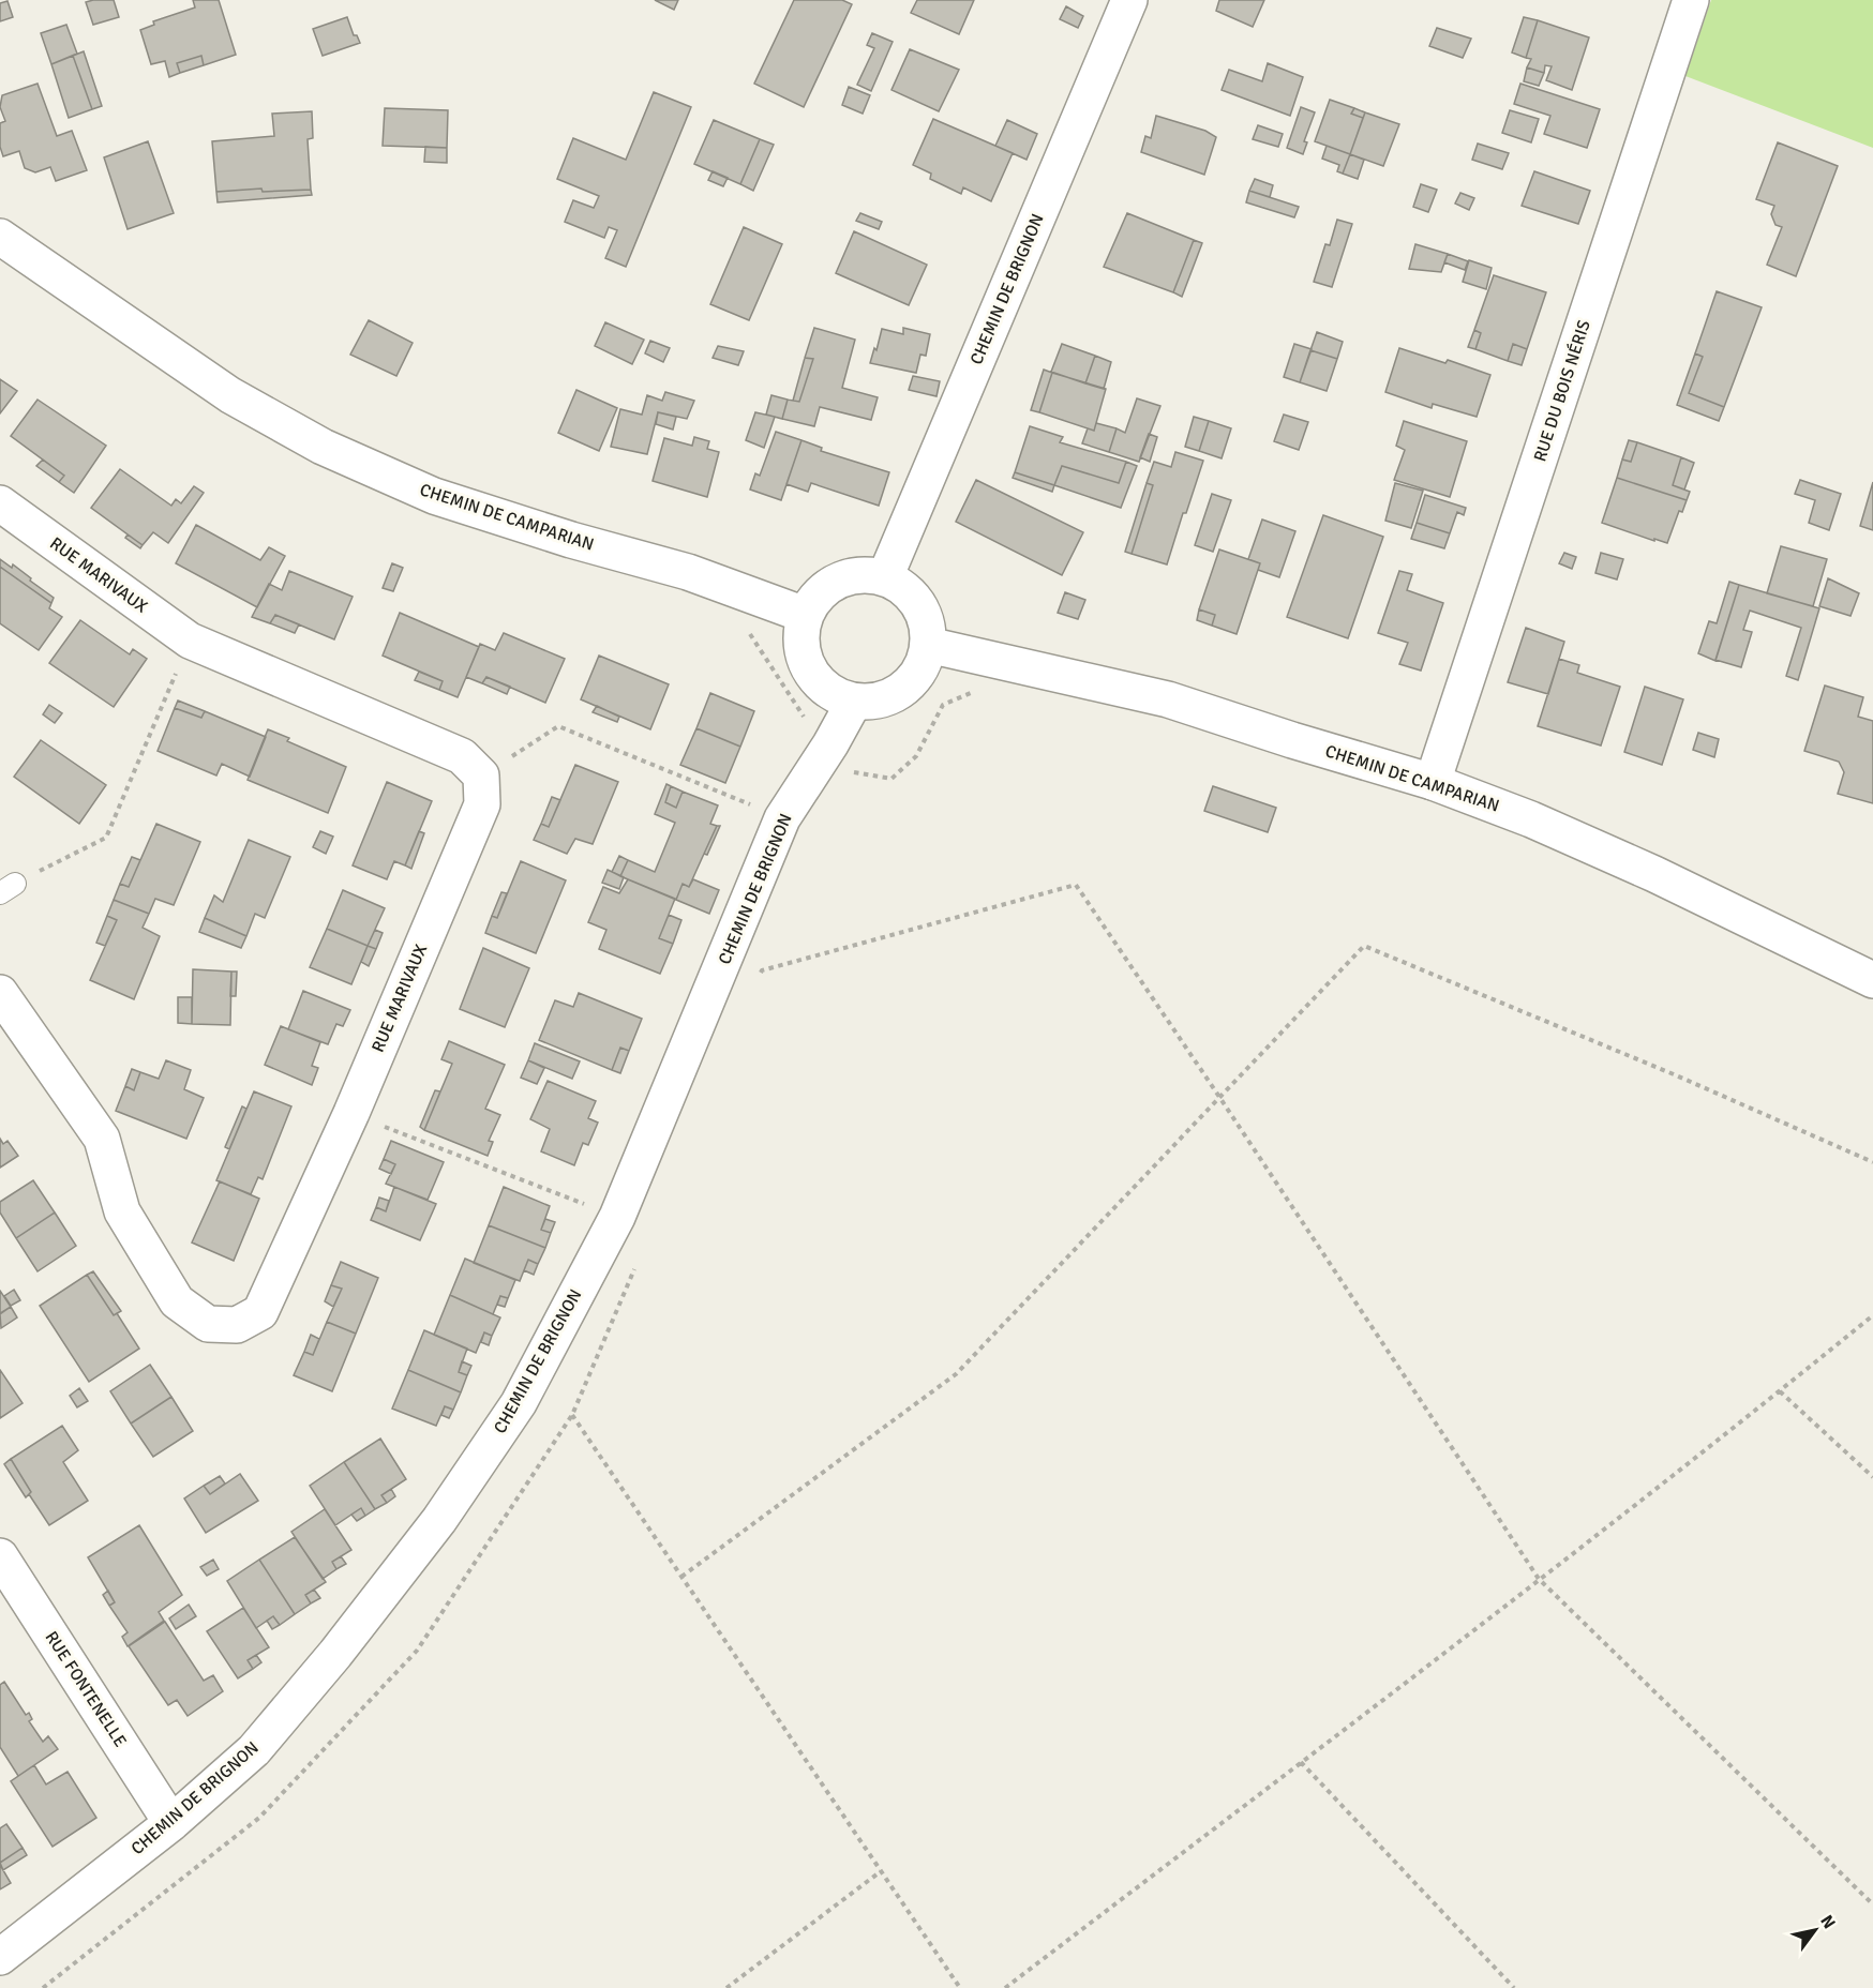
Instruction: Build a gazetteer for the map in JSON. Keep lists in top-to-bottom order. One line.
{"streets":{"street":["CHEMIN DE BRIGNON","RUE DU BOIS NÉRIS","CHEMIN DE CAMPARIAN","RUE MARIVAUX","RUE FONTENELLE"]},"crossings":[["CHEMIN DE BRIGNON","CHEMIN DE CAMPARIAN"],["CHEMIN DE BRIGNON","RUE FONTENELLE"],["RUE DU BOIS NÉRIS","CHEMIN DE CAMPARIAN"]],"north":"top right"}
